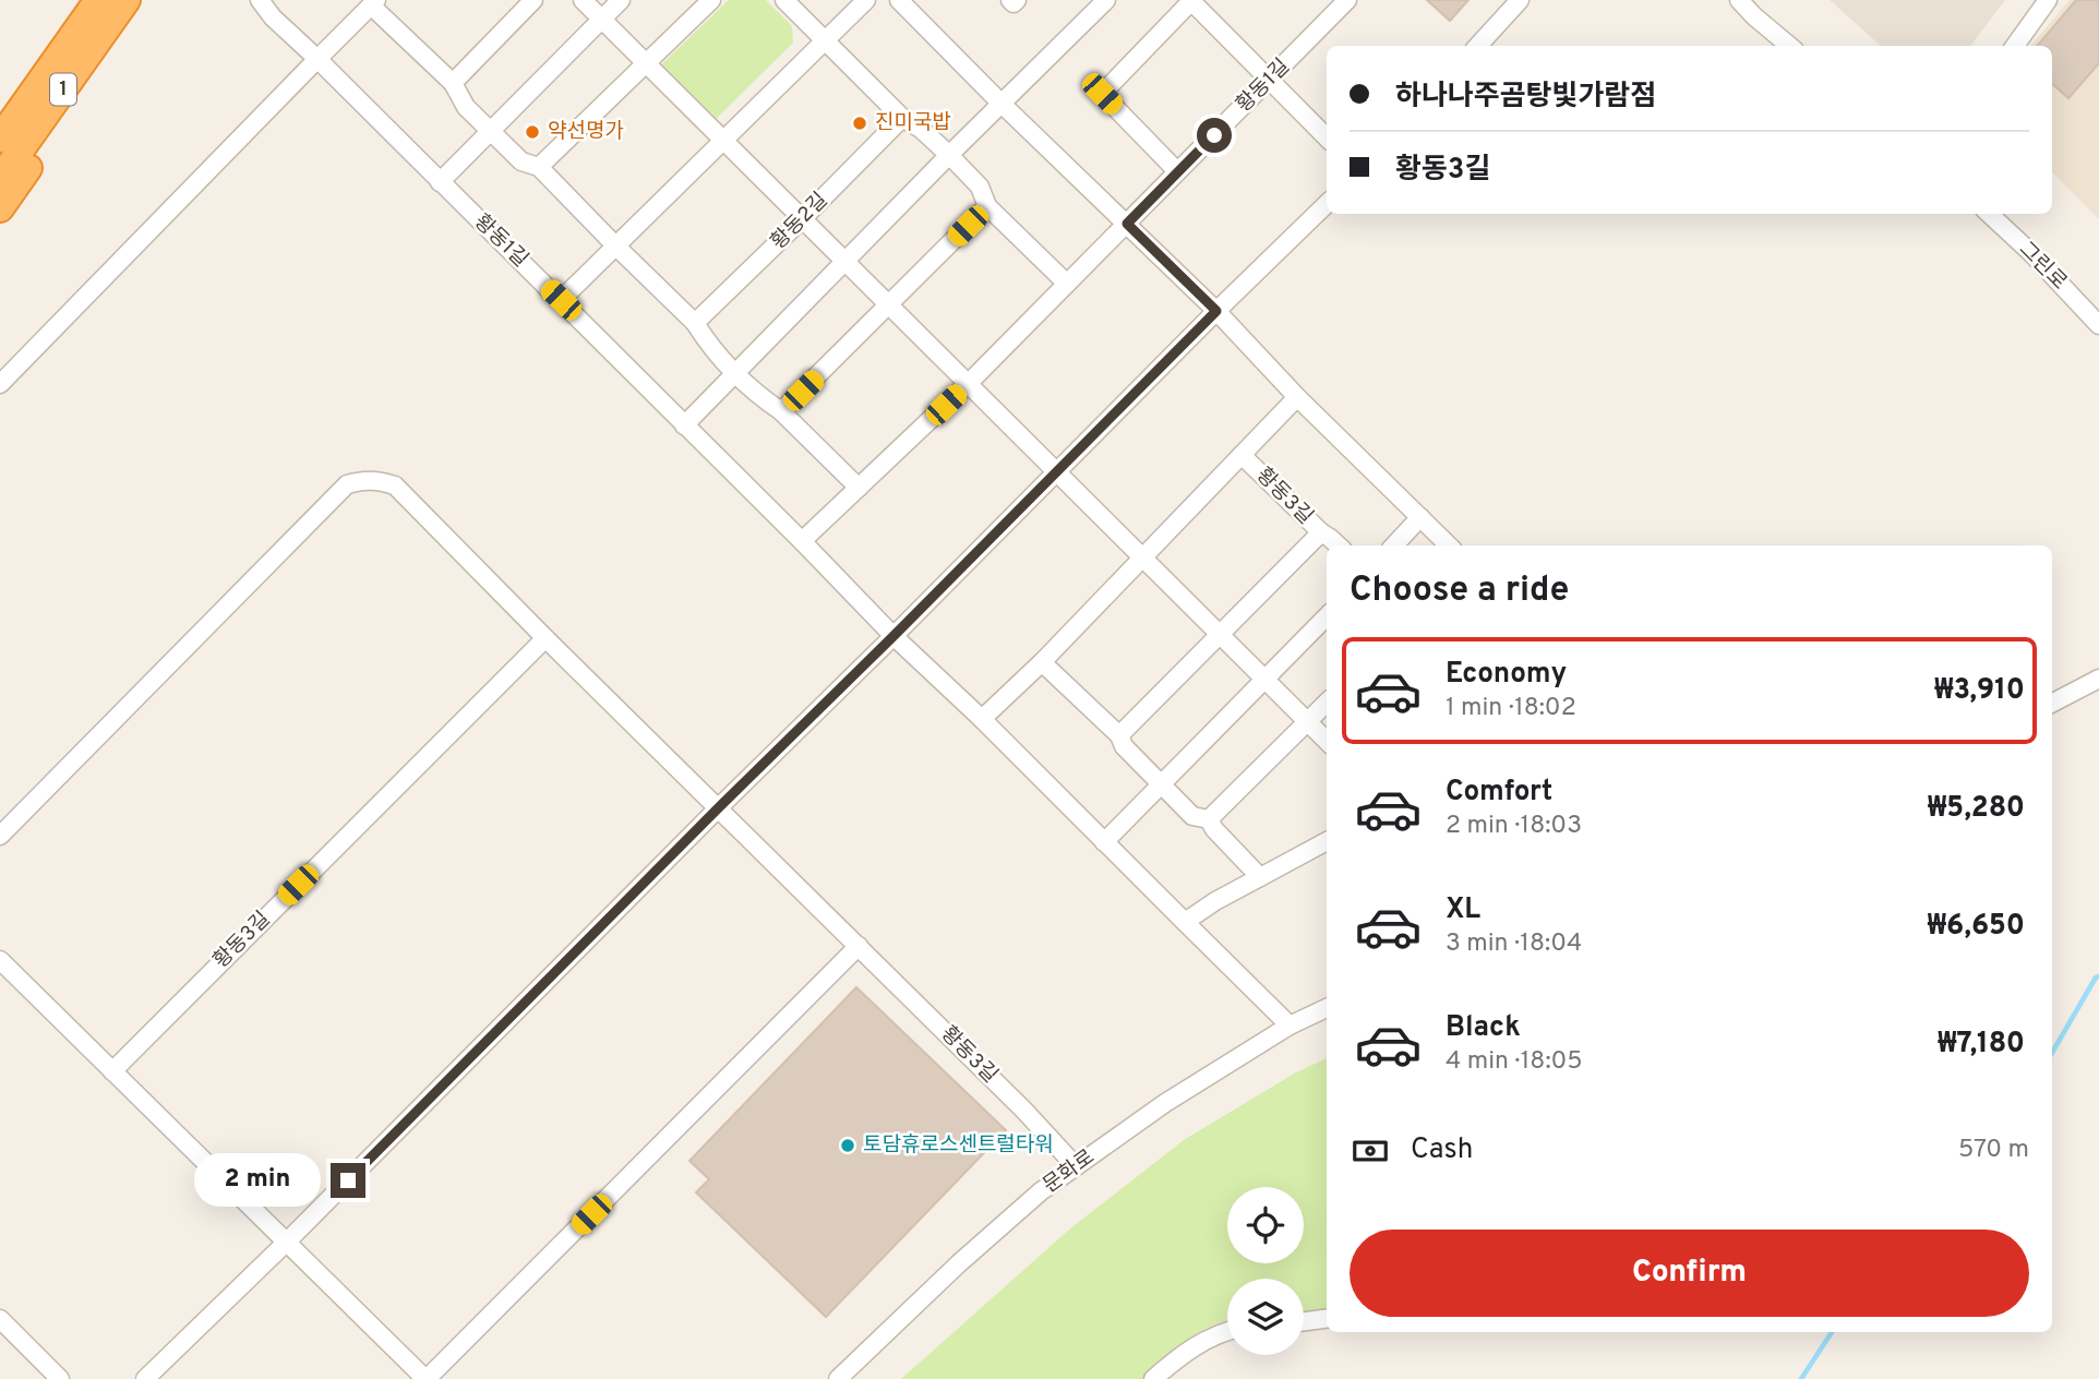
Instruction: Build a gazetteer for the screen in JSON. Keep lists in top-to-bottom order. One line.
{"streets":{"highway":["1"],"street":["황동1길","황동2길","그린로","황동3길","문화로"]},"crossings":[["황동3길","문화로"]],"places":["진미국밥","약선명가","토담휴로스센트럴타워"],"page":{"banner":["하나나주곰탕빛가람점","황동3길"],"heading":"Choose a ride","list":[{"name":"Economy","note":"1 min · 18:02","value":"₩3,910"},{"name":"Comfort","note":"2 min · 18:03","value":"₩5,280"},{"name":"XL","note":"3 min · 18:04","value":"₩6,650"},{"name":"Black","note":"4 min · 18:05","value":"₩7,180"}],"pay":["Cash","570 m"],"bubble":"2 min","buttons":"Confirm"}}
